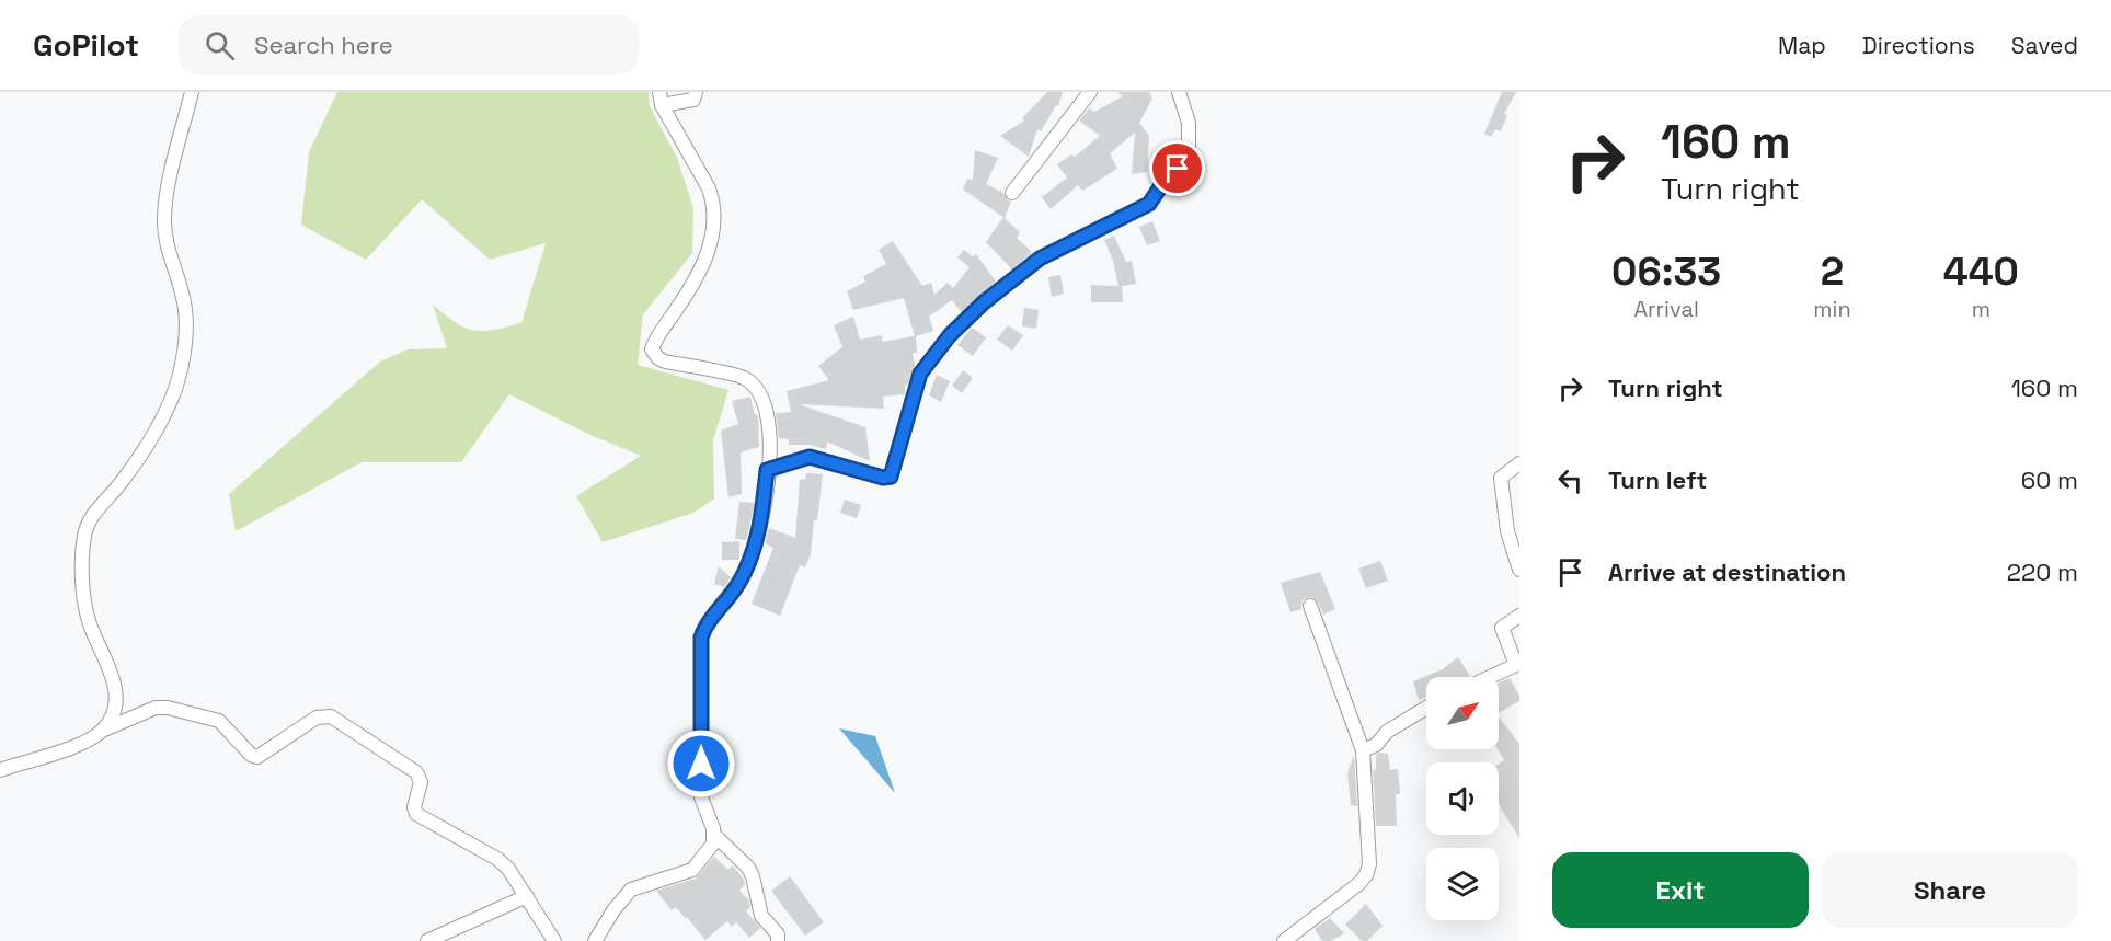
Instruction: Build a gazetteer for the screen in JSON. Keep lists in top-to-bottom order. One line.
{"north":"top right","page":{"header":"GoPilot","search":"Search here","nav":["Map","Directions","Saved"],"turn":["160 m","Turn right"],"eta":["06:33","Arrival","2","min","440","m"],"list":[{"name":"Turn right","value":"160 m"},{"name":"Turn left","value":"60 m"},{"name":"Arrive at destination","value":"220 m"}],"buttons":["Exit","Share"]}}
